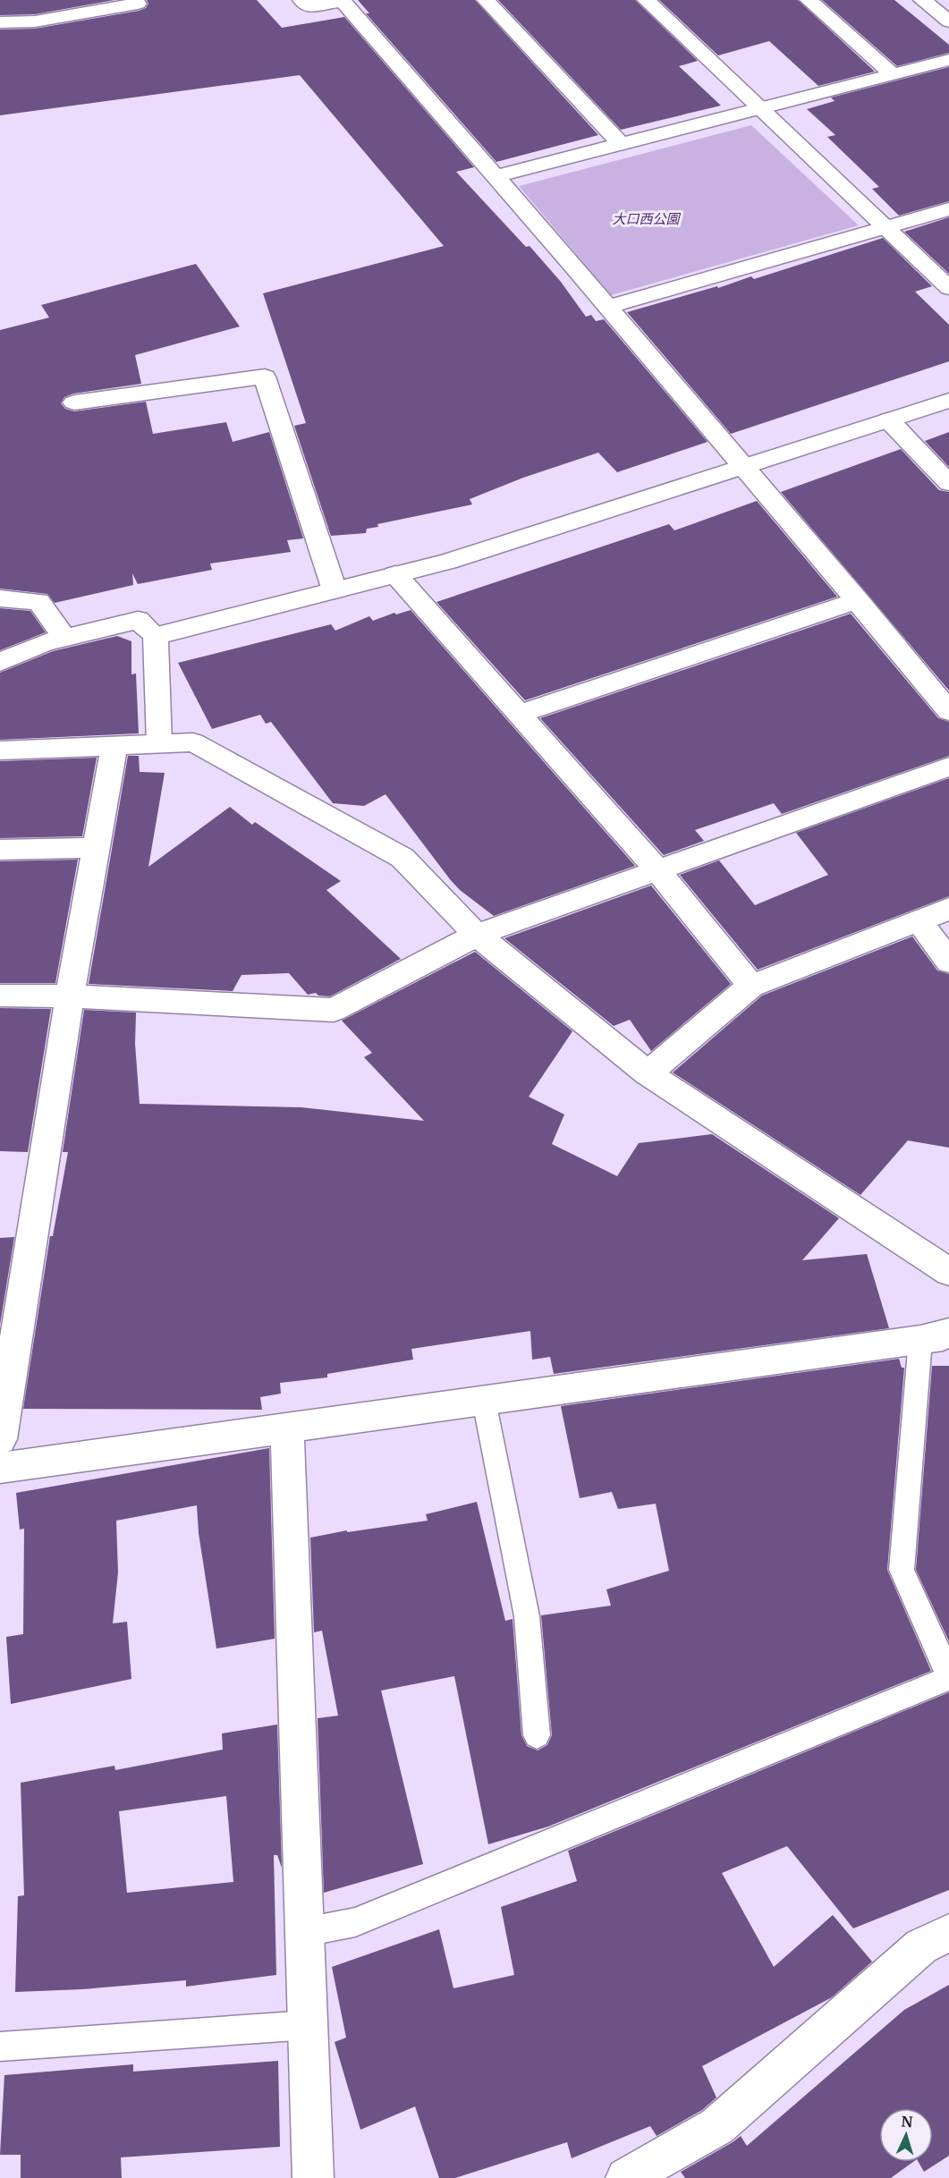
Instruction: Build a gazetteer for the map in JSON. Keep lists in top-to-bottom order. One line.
{"parks":["大口西公園"],"north":"top"}
